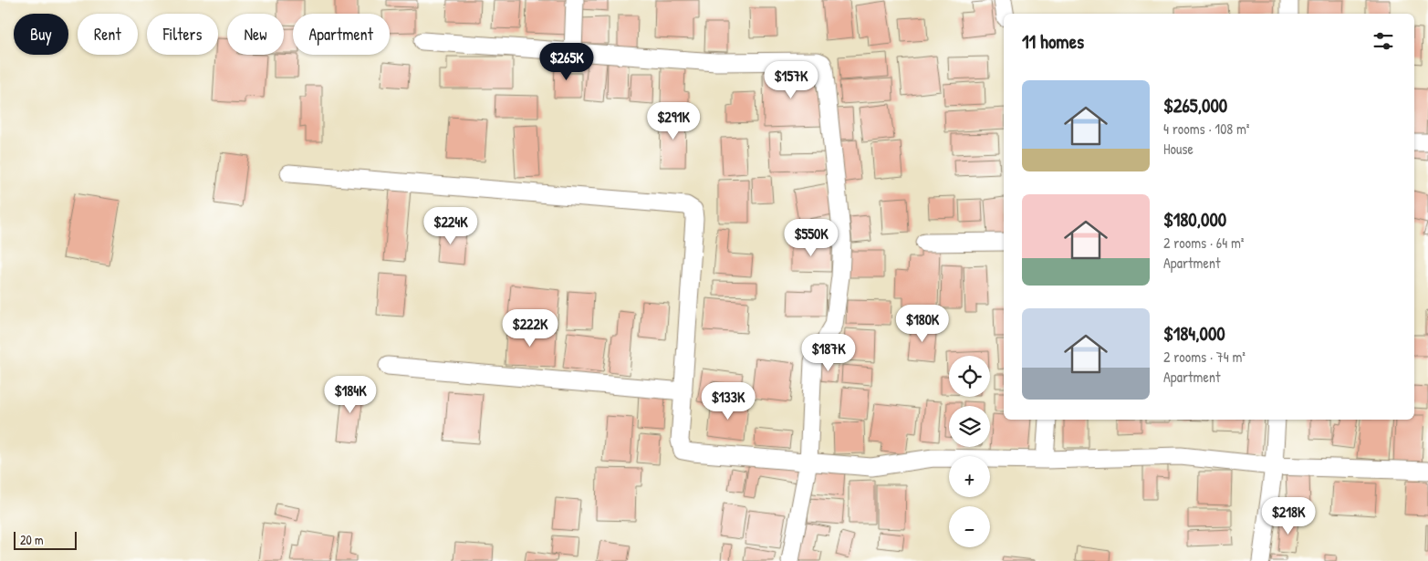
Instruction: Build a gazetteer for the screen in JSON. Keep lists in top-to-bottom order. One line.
{"scale_bar":"20 m","page":{"chip":["Buy","Rent","Filters","New","Apartment"],"heading":"11 homes","price":["$265K","$157K","$291K","$224K","$550K","$180K","$222K","$187K","$184K","$133K","$218K"],"list":[{"name":"$265,000","note":"4 rooms · 108 m² · House"},{"name":"$180,000","note":"2 rooms · 64 m² · Apartment"},{"name":"$184,000","note":"2 rooms · 74 m² · Apartment"}],"map_buttons":["+","−"],"scale":"20 m"}}
